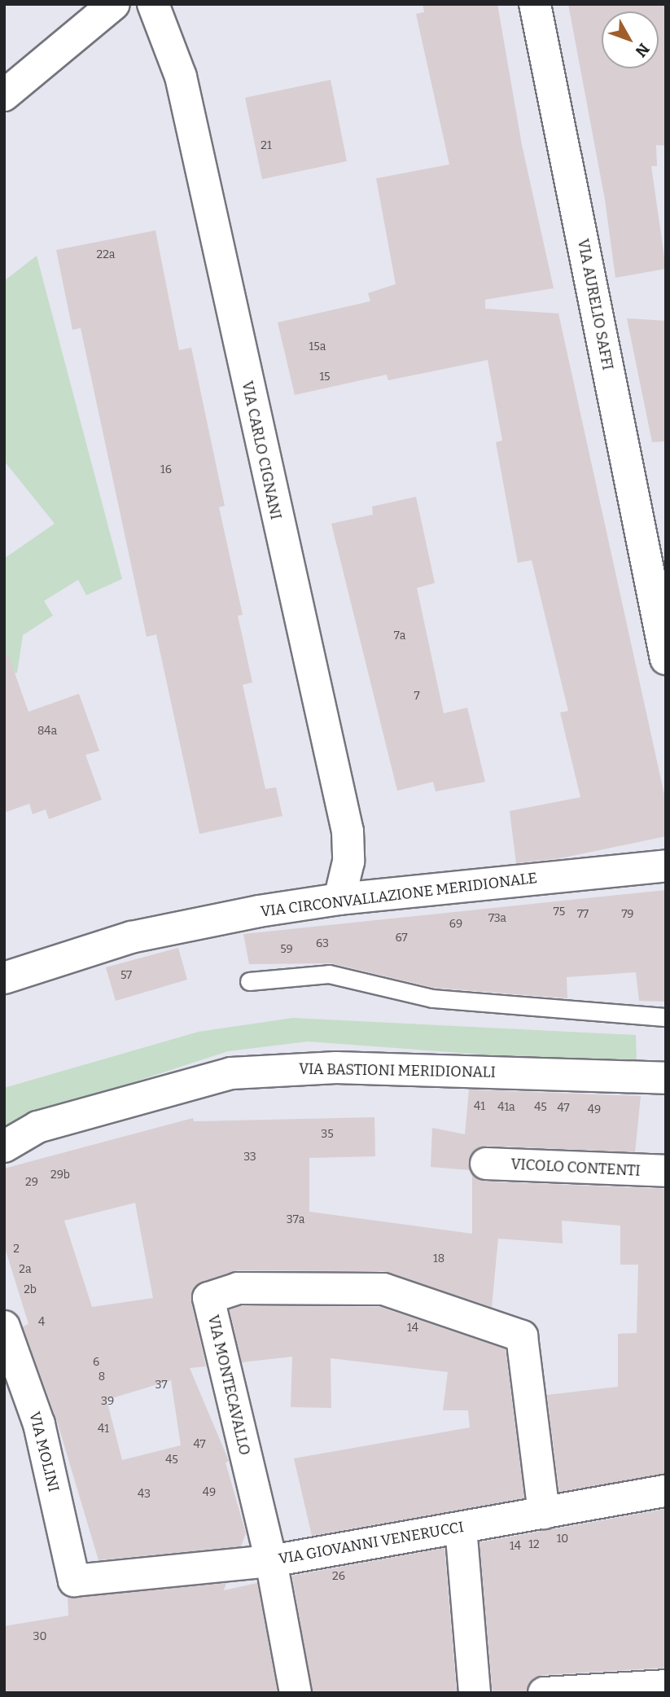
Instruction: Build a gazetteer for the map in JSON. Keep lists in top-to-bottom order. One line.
{"streets":{"street":["VIA AURELIO SAFFI","VIA CARLO CIGNANI","VIA CIRCONVALLAZIONE MERIDIONALE","VIA BASTIONI MERIDIONALI","VICOLO CONTENTI","VIA MONTECAVALLO","VIA MOLINI","VIA GIOVANNI VENERUCCI"]},"crossings":[["VIA CARLO CIGNANI","VIA CIRCONVALLAZIONE MERIDIONALE"],["VIA MONTECAVALLO","VIA GIOVANNI VENERUCCI"],["VIA MOLINI","VIA GIOVANNI VENERUCCI"]],"house_numbers":["21","22a","15a","15","16","7a","7","84a","75","77","79","73a","69","67","63","59","57","41","41a","45","47","49","35","33","29b","29","37a","2","18","2a","2b","4","14","6","8","37","39","41","47","45","49","43","10","12","14","26","30"],"north":"bottom right"}
